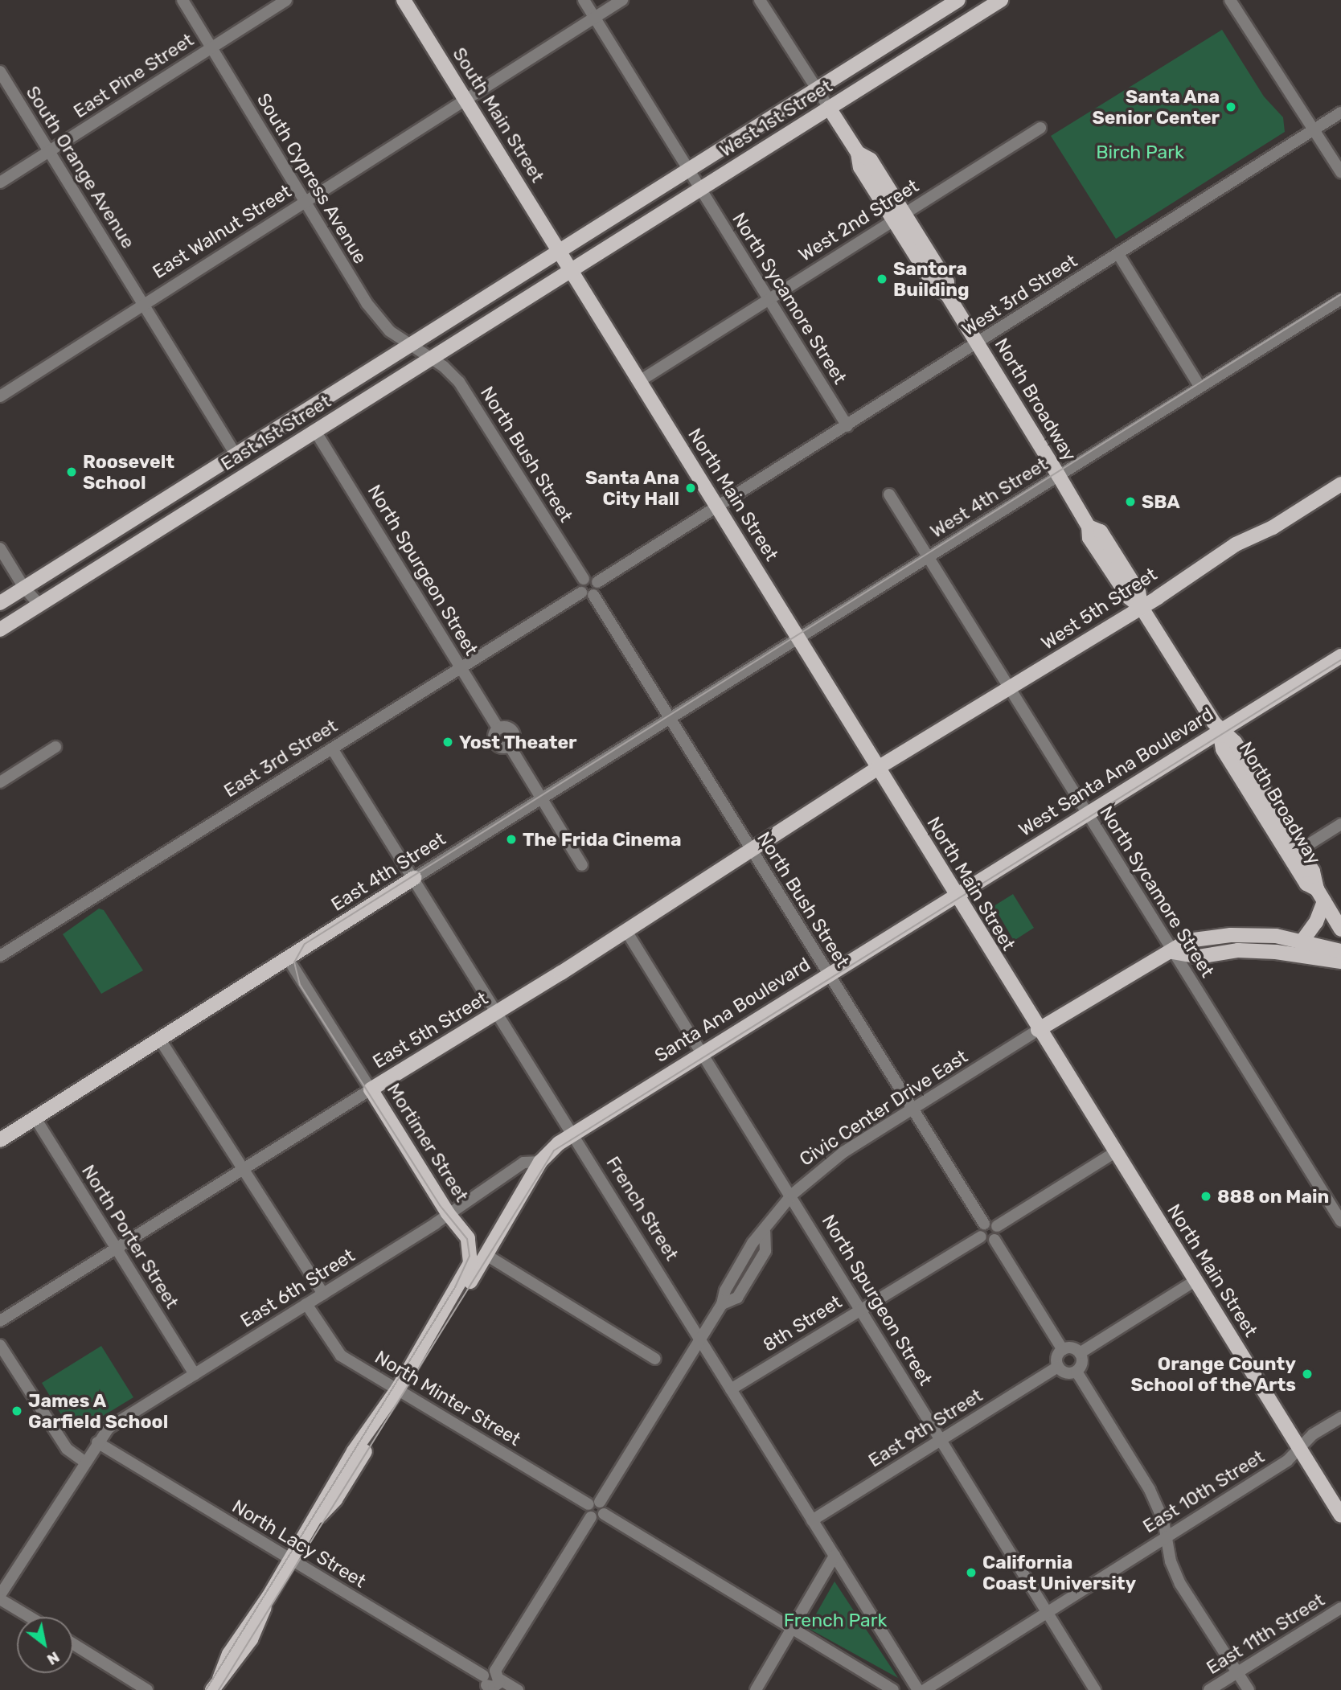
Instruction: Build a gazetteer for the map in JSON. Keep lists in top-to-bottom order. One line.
{"streets":{"main road":["South Main Street","West 1st Street","North Broadway","East 1st Street","North Main Street","West 5th Street","West Santa Ana Boulevard","East 4th Street","Santa Ana Boulevard","East 5th Street","Mortimer Street"],"street":["East Pine Street","South Orange Avenue","South Cypress Avenue","West 2nd Street","East Walnut Street","West 3rd Street","North Sycamore Street","North Bush Street","West 4th Street","North Spurgeon Street","East 3rd Street","Civic Center Drive East","French Street","North Porter Street","East 6th Street","8th Street","North Minter Street","East 9th Street","East 10th Street","North Lacy Street","East 11th Street"]},"crossings":[["East Pine Street","South Orange Avenue"],["East Pine Street","South Cypress Avenue"],["South Main Street","West 1st Street"],["South Main Street","East Walnut Street"],["South Main Street","East 1st Street"],["South Main Street","North Main Street"],["West 1st Street","North Sycamore Street"],["West 1st Street","North Broadway"],["West 1st Street","East 1st Street"],["West 1st Street","North Main Street"],["South Orange Avenue","East Walnut Street"],["South Orange Avenue","East 1st Street"],["South Cypress Avenue","East Walnut Street"],["South Cypress Avenue","East 1st Street"],["South Cypress Avenue","North Bush Street"],["West 2nd Street","North Sycamore Street"],["West 2nd Street","North Broadway"],["West 2nd Street","North Main Street"],["East Walnut Street","North Sycamore Street"],["West 3rd Street","North Sycamore Street"],["West 3rd Street","North Broadway"],["West 3rd Street","North Main Street"],["North Sycamore Street","West 4th Street"],["North Sycamore Street","West 5th Street"],["North Sycamore Street","West Santa Ana Boulevard"],["North Broadway","West 4th Street"],["North Broadway","West 5th Street"],["North Broadway","West Santa Ana Boulevard"],["East 1st Street","North Bush Street"],["East 1st Street","North Main Street"],["East 1st Street","North Spurgeon Street"],["North Bush Street","East 3rd Street"],["North Bush Street","East 4th Street"],["North Bush Street","Santa Ana Boulevard"],["North Bush Street","East 5th Street"],["North Bush Street","Civic Center Drive East"],["North Main Street","West 4th Street"],["North Main Street","West 5th Street"],["North Main Street","West Santa Ana Boulevard"],["North Main Street","East 4th Street"],["North Main Street","East 5th Street"],["North Main Street","Civic Center Drive East"],["North Main Street","East 10th Street"],["West 4th Street","East 4th Street"],["North Spurgeon Street","East 3rd Street"],["North Spurgeon Street","East 4th Street"],["North Spurgeon Street","Santa Ana Boulevard"],["North Spurgeon Street","East 5th Street"],["North Spurgeon Street","Civic Center Drive East"],["North Spurgeon Street","8th Street"],["North Spurgeon Street","East 9th Street"],["North Spurgeon Street","East 10th Street"],["West 5th Street","East 5th Street"],["East 3rd Street","French Street"],["West Santa Ana Boulevard","Santa Ana Boulevard"],["East 4th Street","Mortimer Street"],["East 4th Street","French Street"],["East 4th Street","North Porter Street"],["Santa Ana Boulevard","Mortimer Street"],["Santa Ana Boulevard","French Street"],["Santa Ana Boulevard","East 6th Street"],["East 5th Street","Mortimer Street"],["East 5th Street","French Street"],["East 5th Street","North Porter Street"],["Civic Center Drive East","French Street"],["Civic Center Drive East","North Minter Street"],["Mortimer Street","East 6th Street"],["French Street","8th Street"],["French Street","East 9th Street"],["North Porter Street","East 6th Street"],["East 6th Street","North Minter Street"],["East 6th Street","North Lacy Street"]],"parks":["Birch Park","French Park"],"places":["Santa Ana Senior Center","Santora Building","Roosevelt School","Santa Ana City Hall","SBA","Yost Theater","The Frida Cinema","888 on Main","Orange County School of the Arts","James A Garfield School","California Coast University"],"north":"bottom right"}
